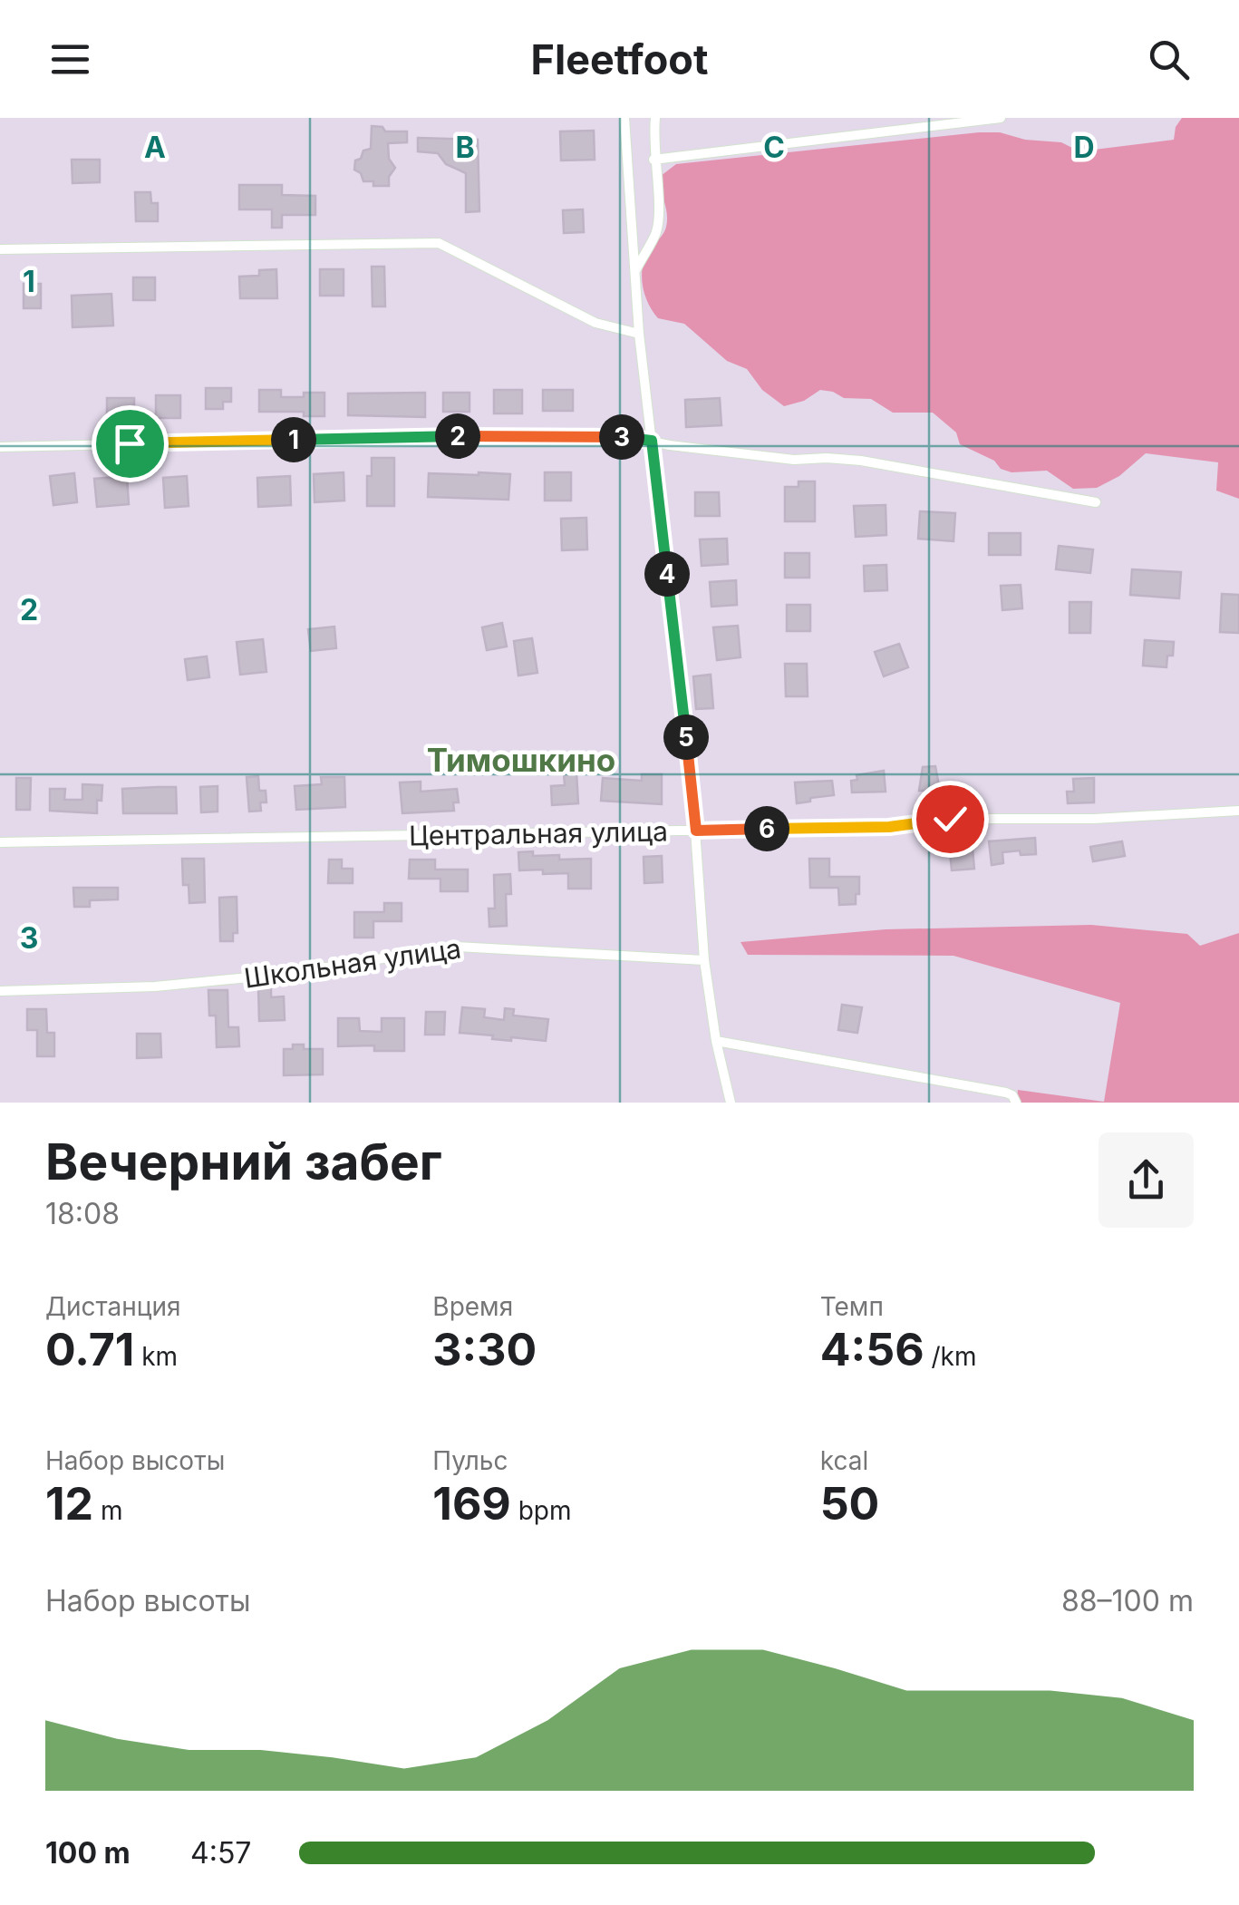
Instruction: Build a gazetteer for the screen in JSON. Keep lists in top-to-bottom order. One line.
{"streets":{"street":["Центральная улица","Школьная улица"]},"districts":["Тимошкино"],"page":{"header":"Fleetfoot","pins":["2","3","1","4","5","6"],"heading":["Вечерний забег","18:08"],"stats":[["Дистанция","0.71 km"],["Время","3:30"],["Темп","4:56 /km"],["Набор высоты","12 m"],["Пульс","169 bpm"],["kcal","50"]],"chart":["Набор высоты","88–100 m"],"list":[{"name":"100 m","note":"4:57"}]},"grid":{"columns":["A","B","C","D"],"rows":["1","2","3"]}}
